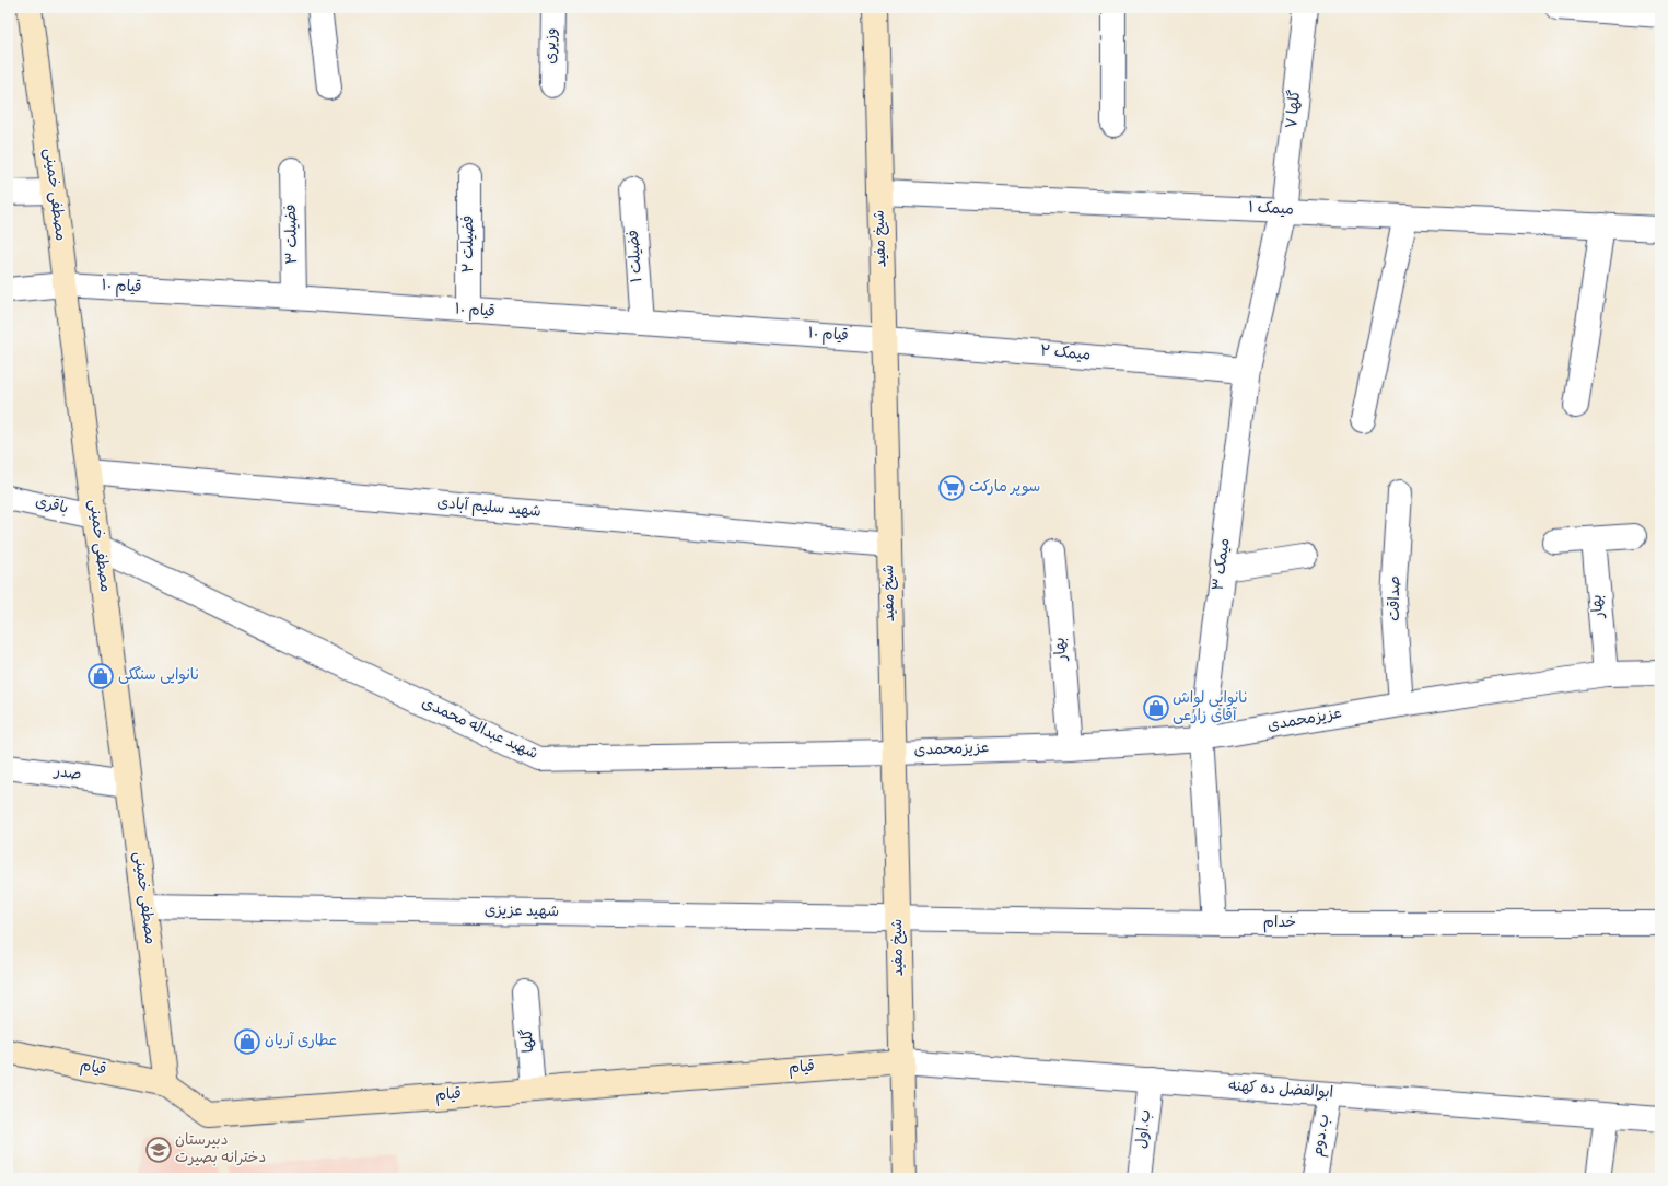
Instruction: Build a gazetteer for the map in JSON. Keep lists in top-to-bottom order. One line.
{"streets":{"street":["وزیری","گلها ۷","مصطفی خمینی","میمک ۱","فضیلت ۳","شیخ مفید","فضیلت ۲","فضیلت ۱","قیام ۱۰","میمک ۲","باقری","شهید سلیم آبادی","میمک ۳","صداقت","بهار","عزیزمحمدی","شهید عبداله محمدی","صدر","شهید عزیزی","خدام","گلها","قیام","ابوالفضل ده کهنه","ب.اول","ب.دوم"]},"crossings":[["گلها ۷","میمک ۱"],["گلها ۷","میمک ۳"],["مصطفی خمینی","قیام ۱۰"],["مصطفی خمینی","باقری"],["مصطفی خمینی","شهید سلیم آبادی"],["مصطفی خمینی","شهید عبداله محمدی"],["مصطفی خمینی","صدر"],["مصطفی خمینی","شهید عزیزی"],["مصطفی خمینی","قیام"],["میمک ۱","شیخ مفید"],["میمک ۱","میمک ۳"],["فضیلت ۳","قیام ۱۰"],["شیخ مفید","قیام ۱۰"],["شیخ مفید","میمک ۲"],["شیخ مفید","شهید سلیم آبادی"],["شیخ مفید","عزیزمحمدی"],["شیخ مفید","شهید عبداله محمدی"],["شیخ مفید","شهید عزیزی"],["شیخ مفید","خدام"],["شیخ مفید","قیام"],["شیخ مفید","ابوالفضل ده کهنه"],["فضیلت ۲","قیام ۱۰"],["فضیلت ۱","قیام ۱۰"],["قیام ۱۰","میمک ۲"],["میمک ۲","میمک ۳"],["میمک ۳","عزیزمحمدی"],["میمک ۳","خدام"],["صداقت","عزیزمحمدی"],["بهار","عزیزمحمدی"],["عزیزمحمدی","شهید عبداله محمدی"],["شهید عزیزی","خدام"],["گلها","قیام"],["قیام","ابوالفضل ده کهنه"],["ابوالفضل ده کهنه","ب.اول"],["ابوالفضل ده کهنه","ب.دوم"]],"places":{"supermarket":["سوپر مارکت"],"shop":["نانوایی سنگکی","نانوایی لواش آقای زارعی","عطاری آریان"],"school or university":["دبیرستان دخترانه بصیرت"]}}
